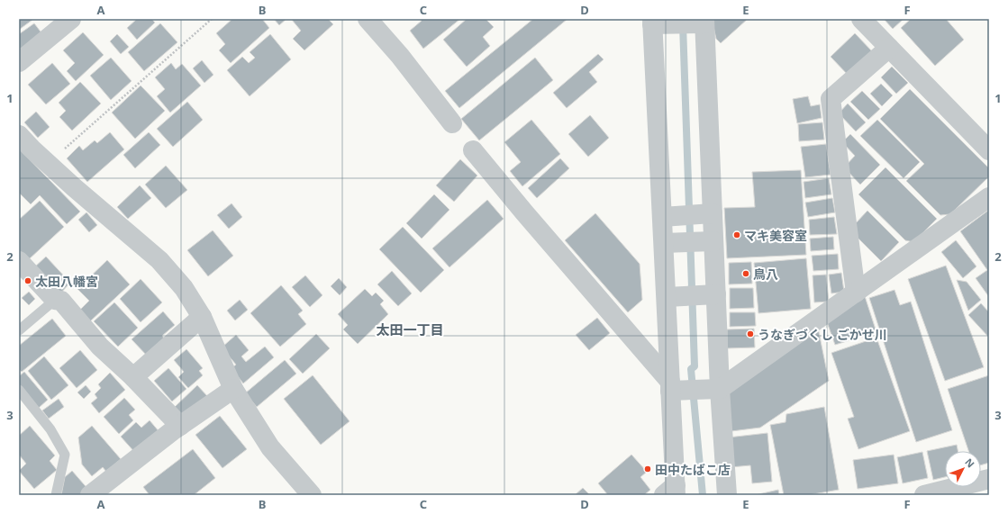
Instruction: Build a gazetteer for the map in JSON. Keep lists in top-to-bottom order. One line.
{"districts":["太田一丁目"],"places":["マキ美容室","鳥八","太田八幡宮","うなぎづくし ごかせ川","田中たばこ店"],"north":"top right","grid":{"columns":["A","B","C","D","E","F"],"rows":["1","2","3"]}}
